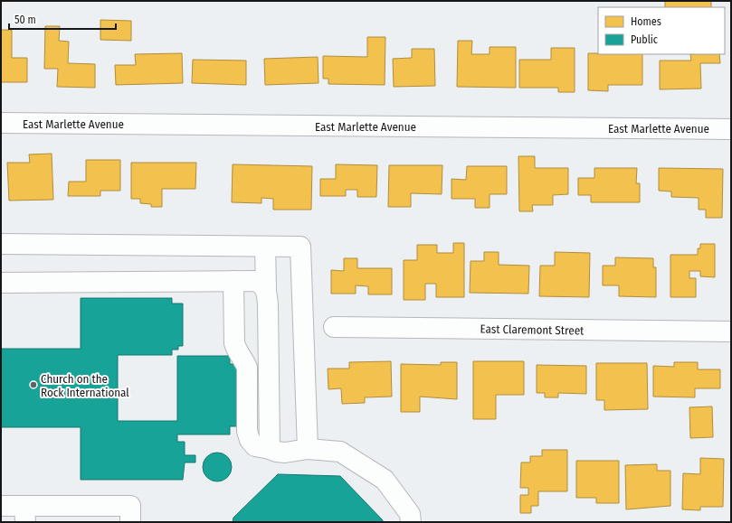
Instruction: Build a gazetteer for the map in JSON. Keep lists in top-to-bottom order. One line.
{"streets":{"street":["East Marlette Avenue","East Claremont Street"]},"places":["Church on the Rock International"],"legend":["Homes","Public"],"scale_bar":"50 m"}
